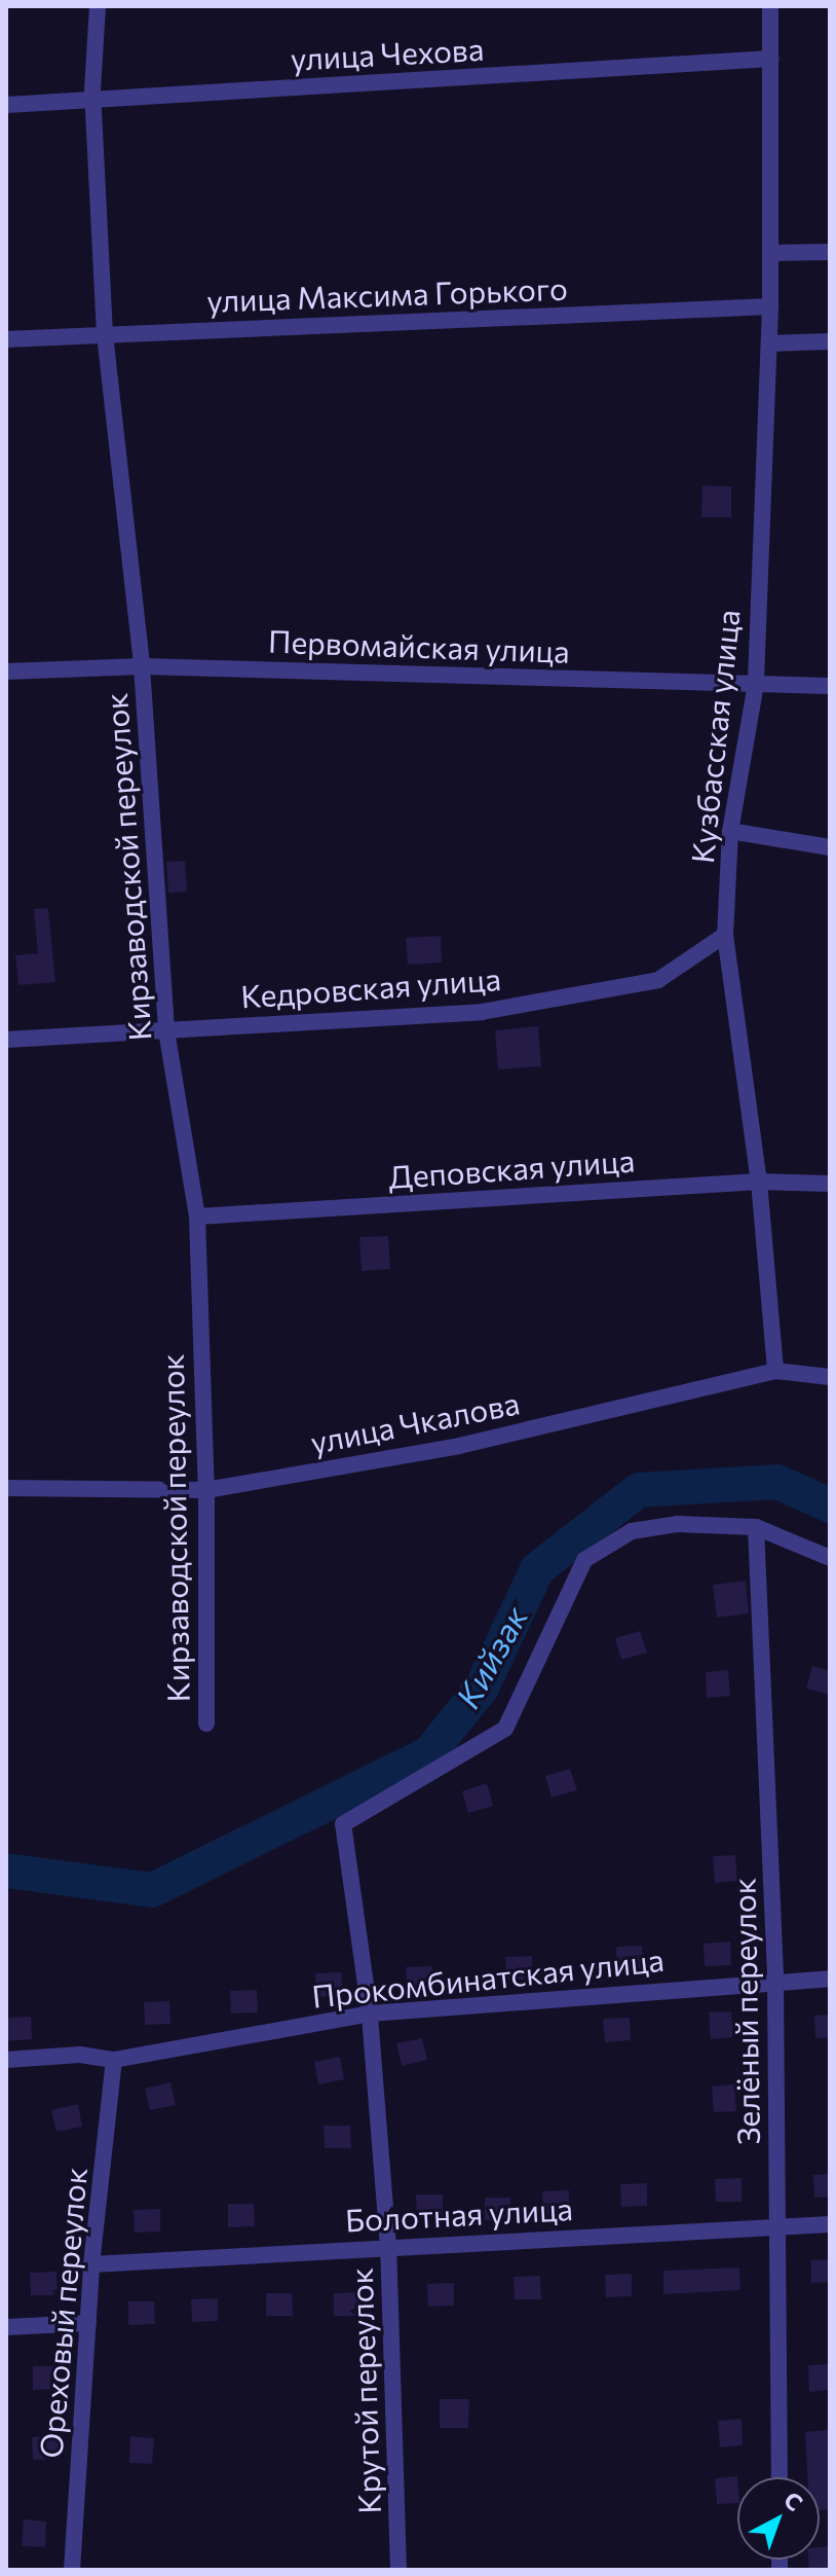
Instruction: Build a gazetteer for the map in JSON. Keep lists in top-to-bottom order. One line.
{"streets":{"street":["улица Чехова","улица Максима Горького","Первомайская улица","Кузбасская улица","Кирзаводской переулок","Кедровская улица","Деповская улица","улица Чкалова","Прокомбинатская улица","Зелёный переулок","Болотная улица","Ореховый переулок","Крутой переулок"]},"crossings":[["улица Чехова","Кузбасская улица"],["улица Чехова","Кирзаводской переулок"],["улица Максима Горького","Кузбасская улица"],["улица Максима Горького","Кирзаводской переулок"],["Первомайская улица","Кузбасская улица"],["Первомайская улица","Кирзаводской переулок"],["Кузбасская улица","Кедровская улица"],["Кузбасская улица","Деповская улица"],["Кузбасская улица","улица Чкалова"],["Кирзаводской переулок","Кедровская улица"],["Кирзаводской переулок","Деповская улица"],["Кирзаводской переулок","улица Чкалова"],["Прокомбинатская улица","Зелёный переулок"],["Прокомбинатская улица","Ореховый переулок"],["Прокомбинатская улица","Крутой переулок"],["Зелёный переулок","Болотная улица"],["Зелёный переулок","Крутой переулок"],["Болотная улица","Ореховый переулок"],["Болотная улица","Крутой переулок"]],"water":["Кийзак"],"north":"top right"}
